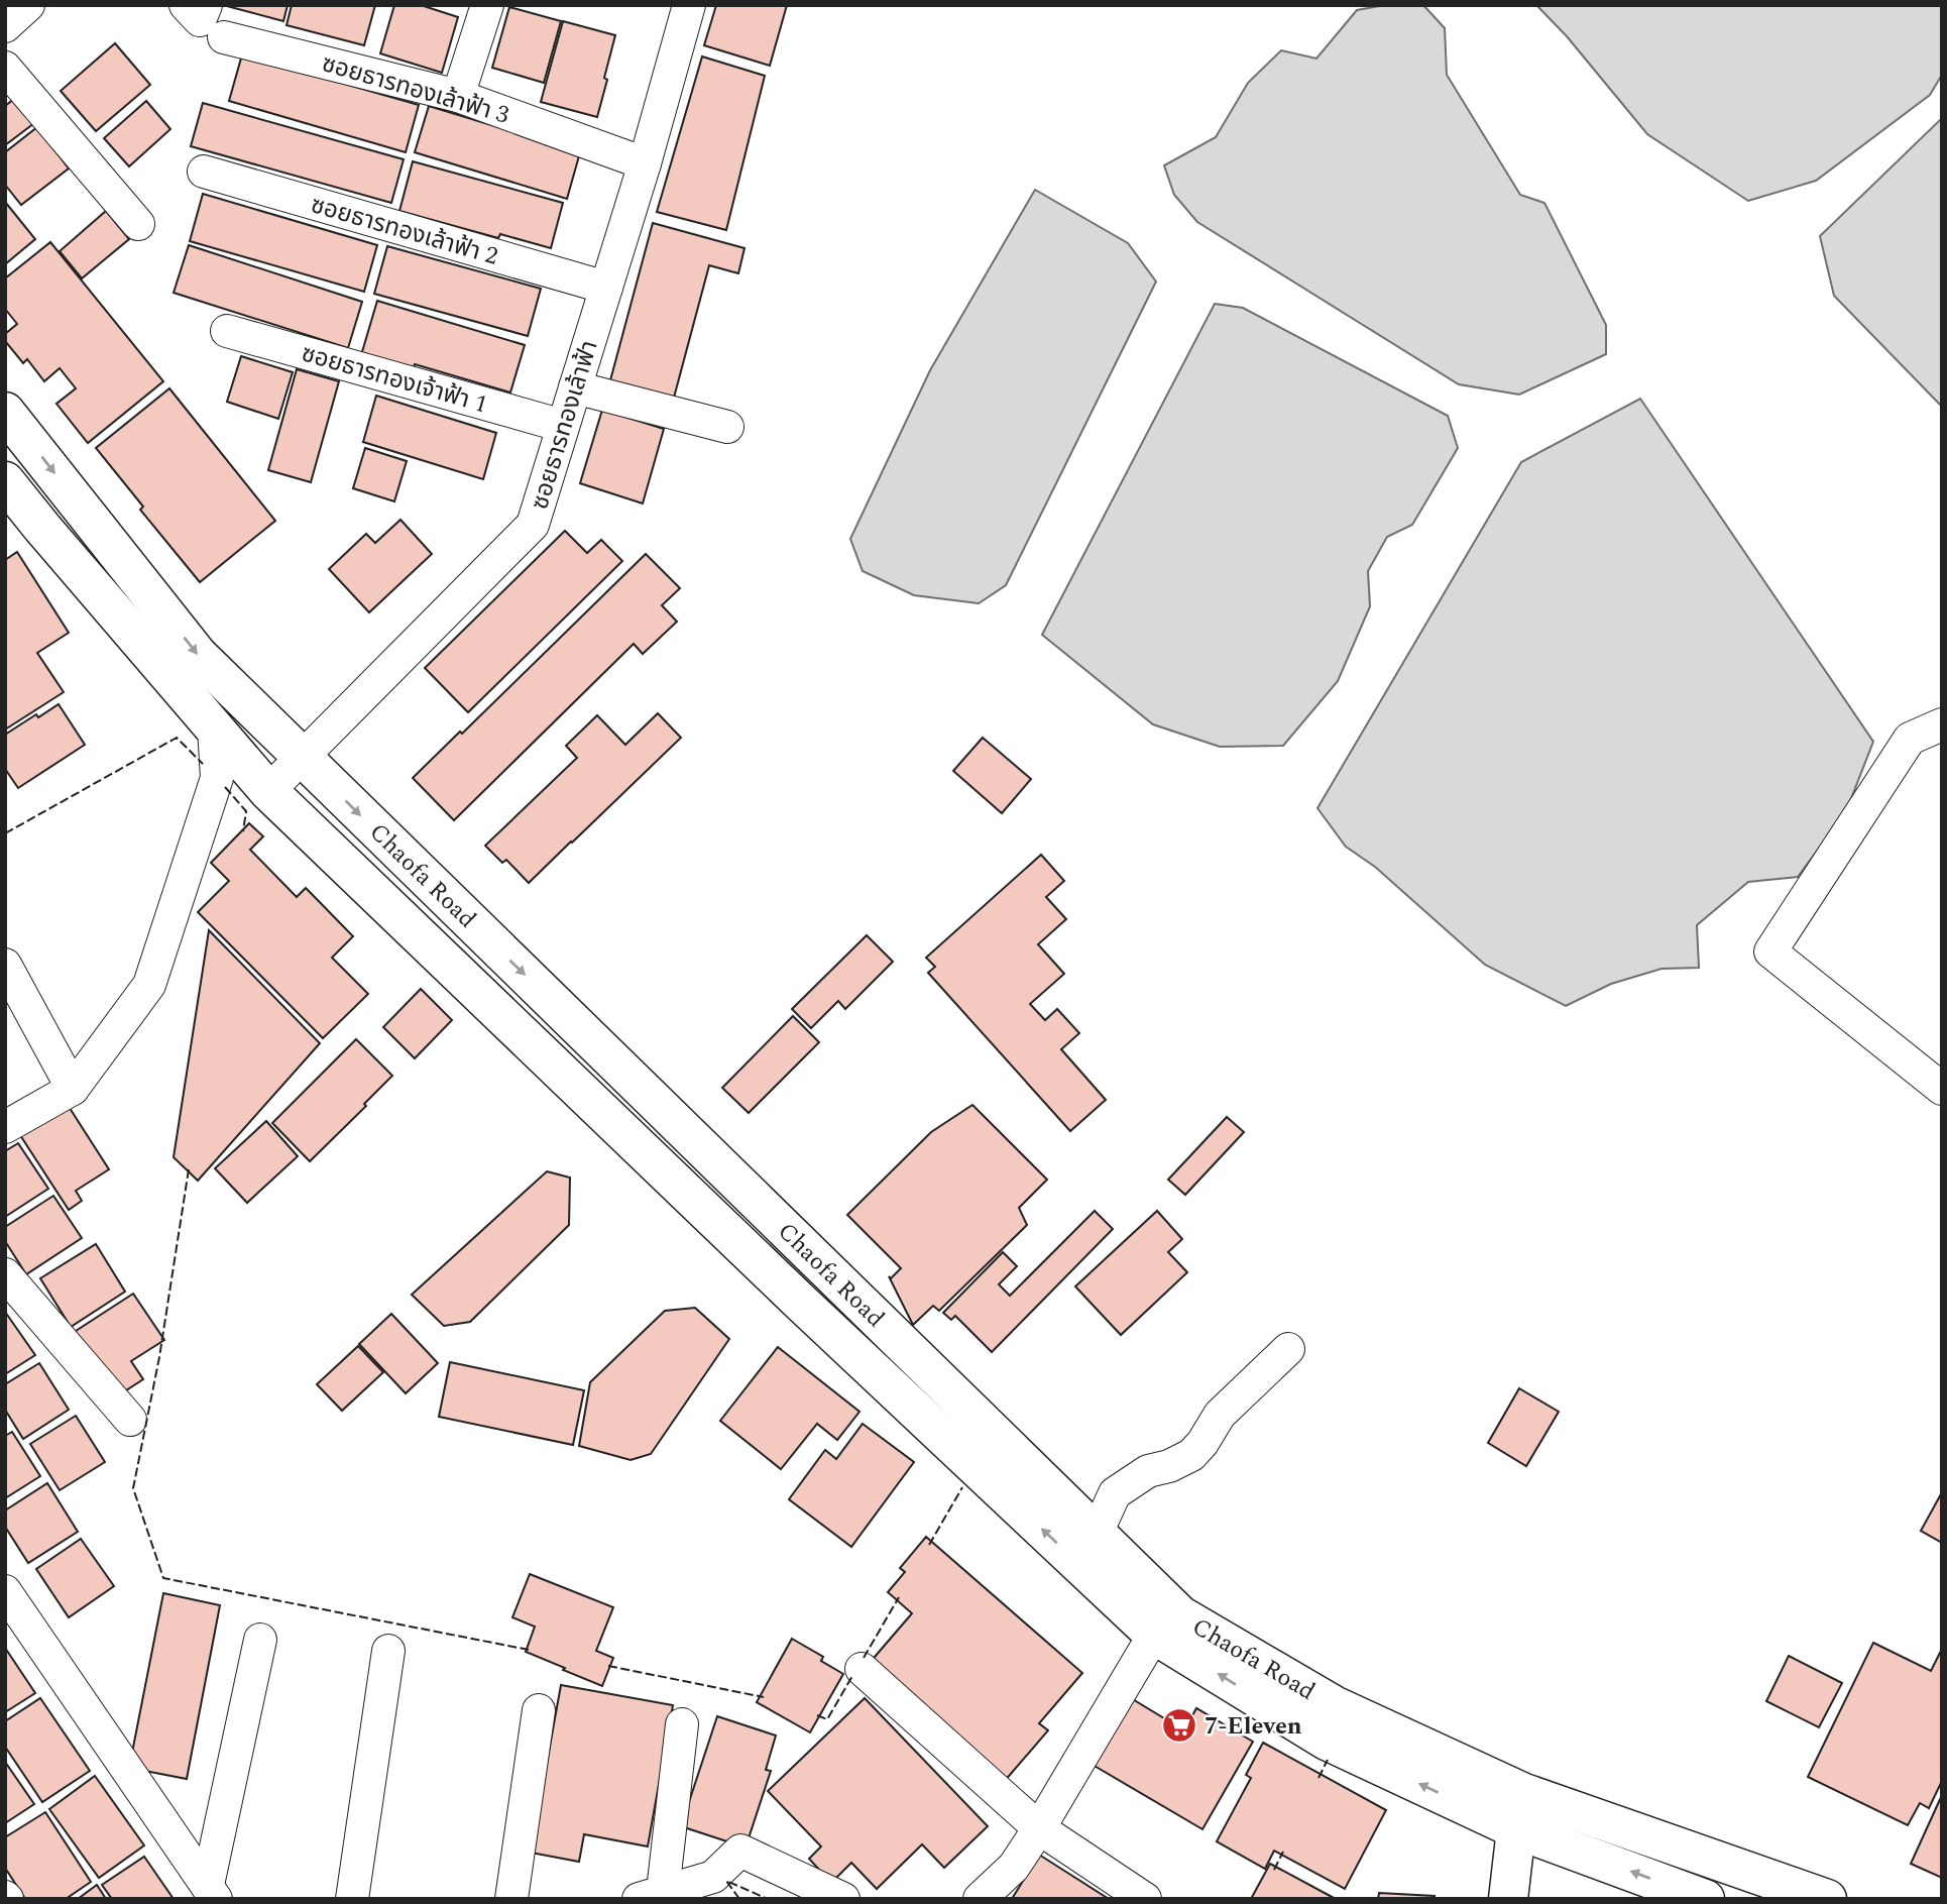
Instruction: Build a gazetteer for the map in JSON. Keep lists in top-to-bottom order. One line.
{"streets":{"main road":["Chaofa Road"],"street":["ซอยธารทองเล้าฟ้า 3","ซอยธารทองเล้าฟ้า 2","ซอยธารทองเจ้าฟ้า 1","ซอยธารทองเล้าฟ้า"]},"crossings":[["ซอยธารทองเล้าฟ้า 3","ซอยธารทองเล้าฟ้า"],["ซอยธารทองเล้าฟ้า 2","ซอยธารทองเล้าฟ้า"],["ซอยธารทองเจ้าฟ้า 1","ซอยธารทองเล้าฟ้า"],["ซอยธารทองเล้าฟ้า","Chaofa Road"]],"places":{"supermarket":["7-Eleven"]}}
